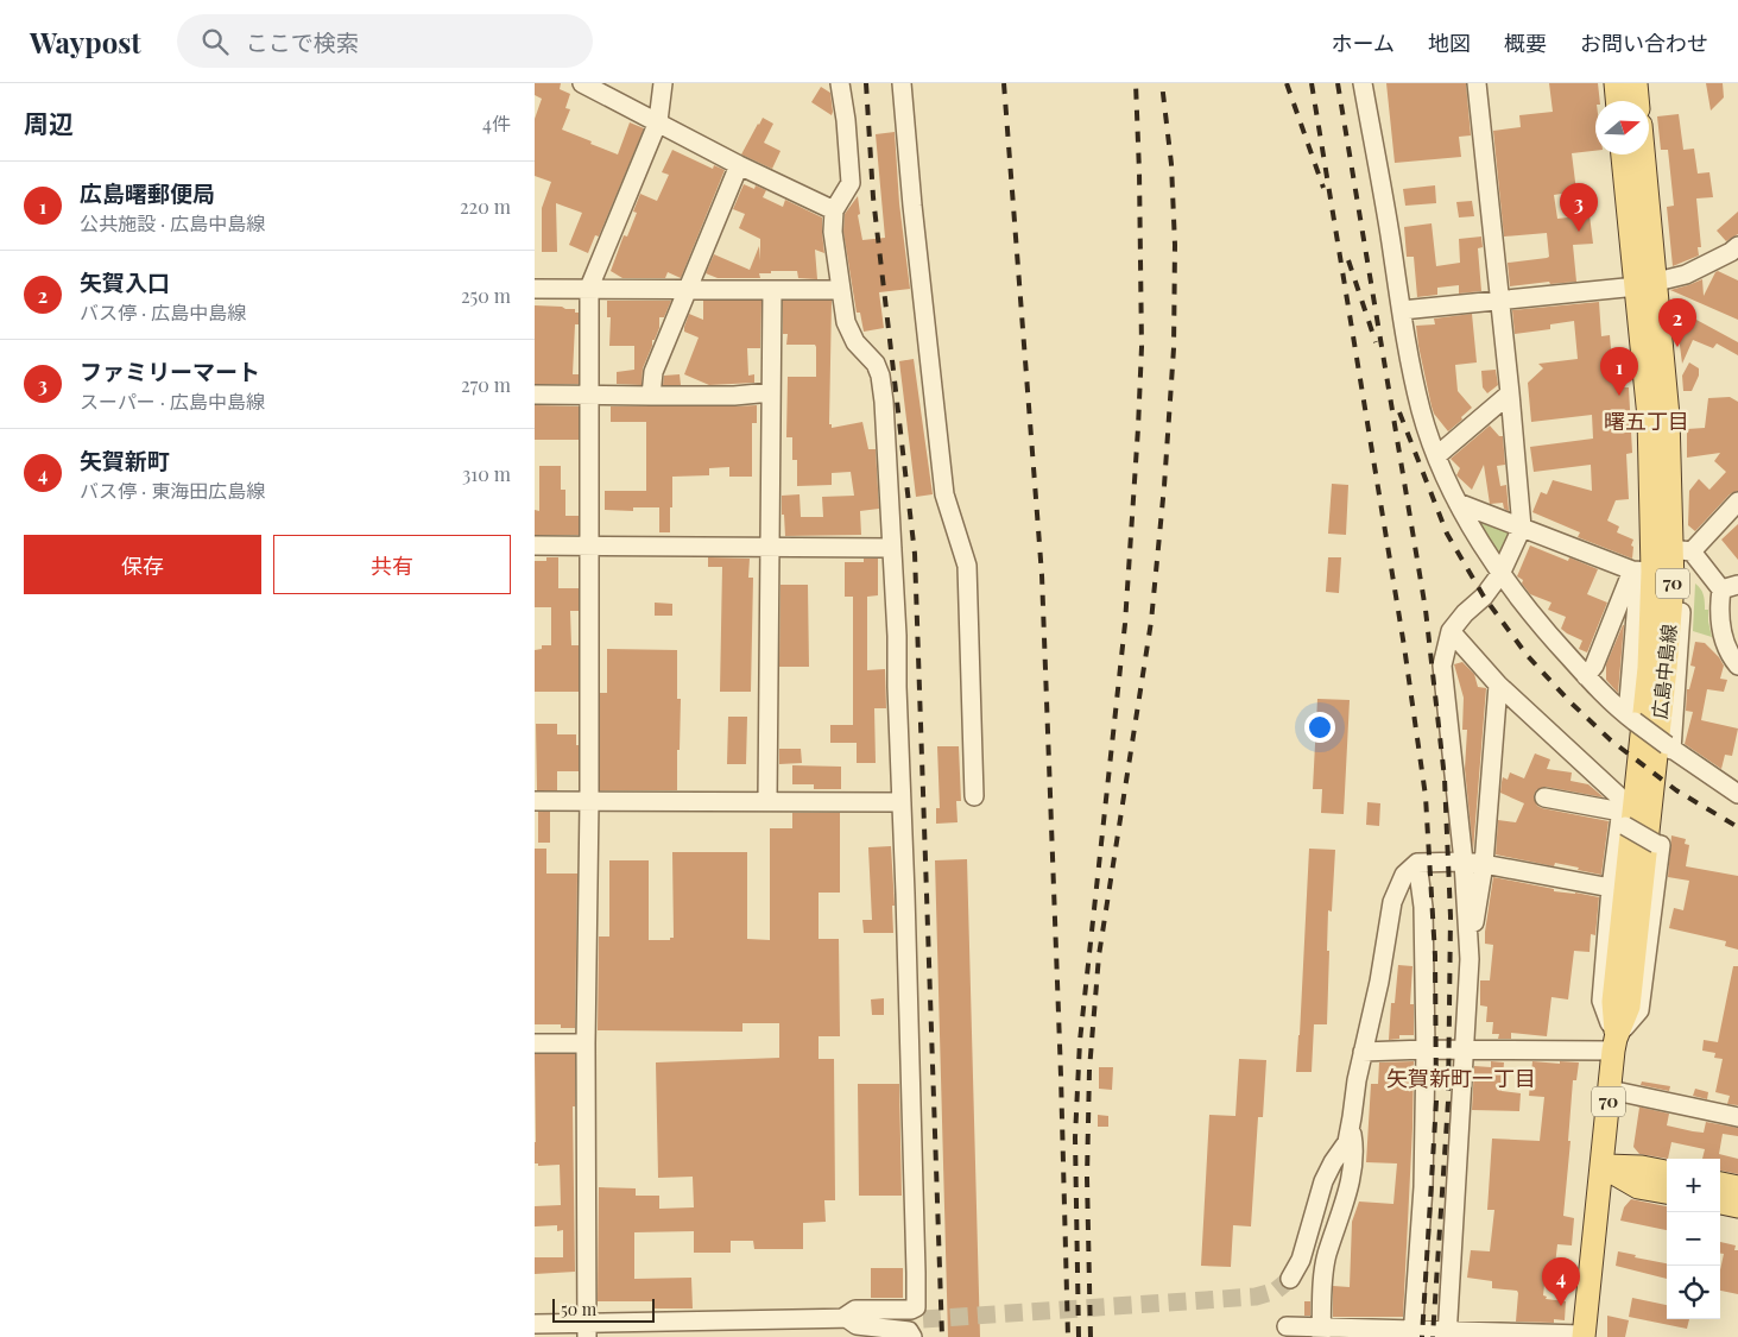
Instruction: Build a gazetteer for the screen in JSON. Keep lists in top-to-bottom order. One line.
{"streets":{"main road":["70","広島中島線"]},"districts":["曙五丁目","矢賀新町一丁目"],"scale_bar":"50 m","north":"right","page":{"header":"Waypost","search":"ここで検索","nav":["ホーム","地図","概要","お問い合わせ"],"heading":["周辺","4件"],"list":[{"mark":"1","name":"広島曙郵便局","note":"公共施設 · 広島中島線","value":"220 m"},{"mark":"2","name":"矢賀入口","note":"バス停 · 広島中島線","value":"250 m"},{"mark":"3","name":"ファミリーマート","note":"スーパー · 広島中島線","value":"270 m"},{"mark":"4","name":"矢賀新町","note":"バス停 · 東海田広島線","value":"310 m"}],"pins":["3","2","1","4"],"buttons":["保存","共有"],"map_buttons":["+","−"],"scale":"50 m"}}
